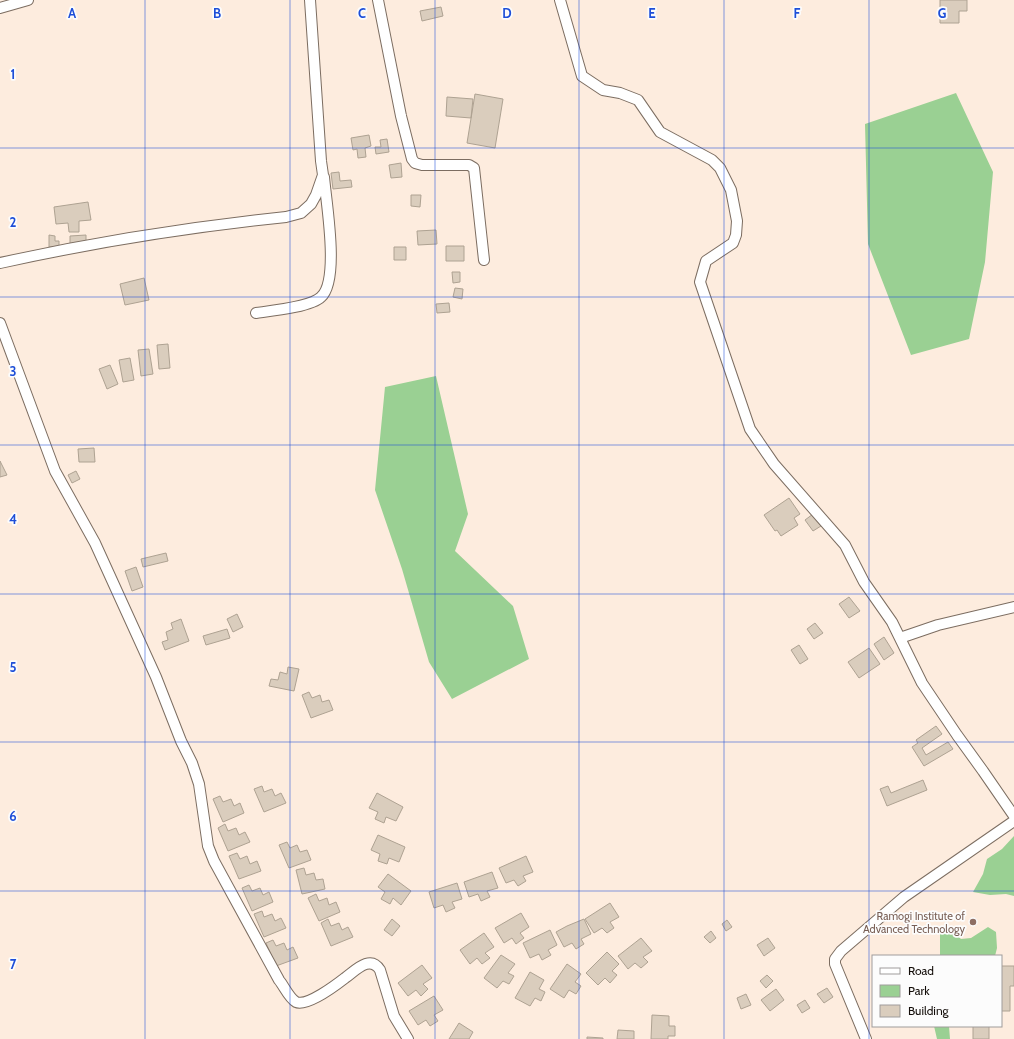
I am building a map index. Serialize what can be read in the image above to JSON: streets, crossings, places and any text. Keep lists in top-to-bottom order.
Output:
{
  "places": ["Ramogi Institute of Advanced Technology"],
  "legend": ["Road", "Park", "Building"],
  "grid": {
    "columns": [
      "A",
      "B",
      "C",
      "D",
      "E",
      "F",
      "G"
    ],
    "rows": [
      "1",
      "2",
      "3",
      "4",
      "5",
      "6",
      "7"
    ]
  }
}
